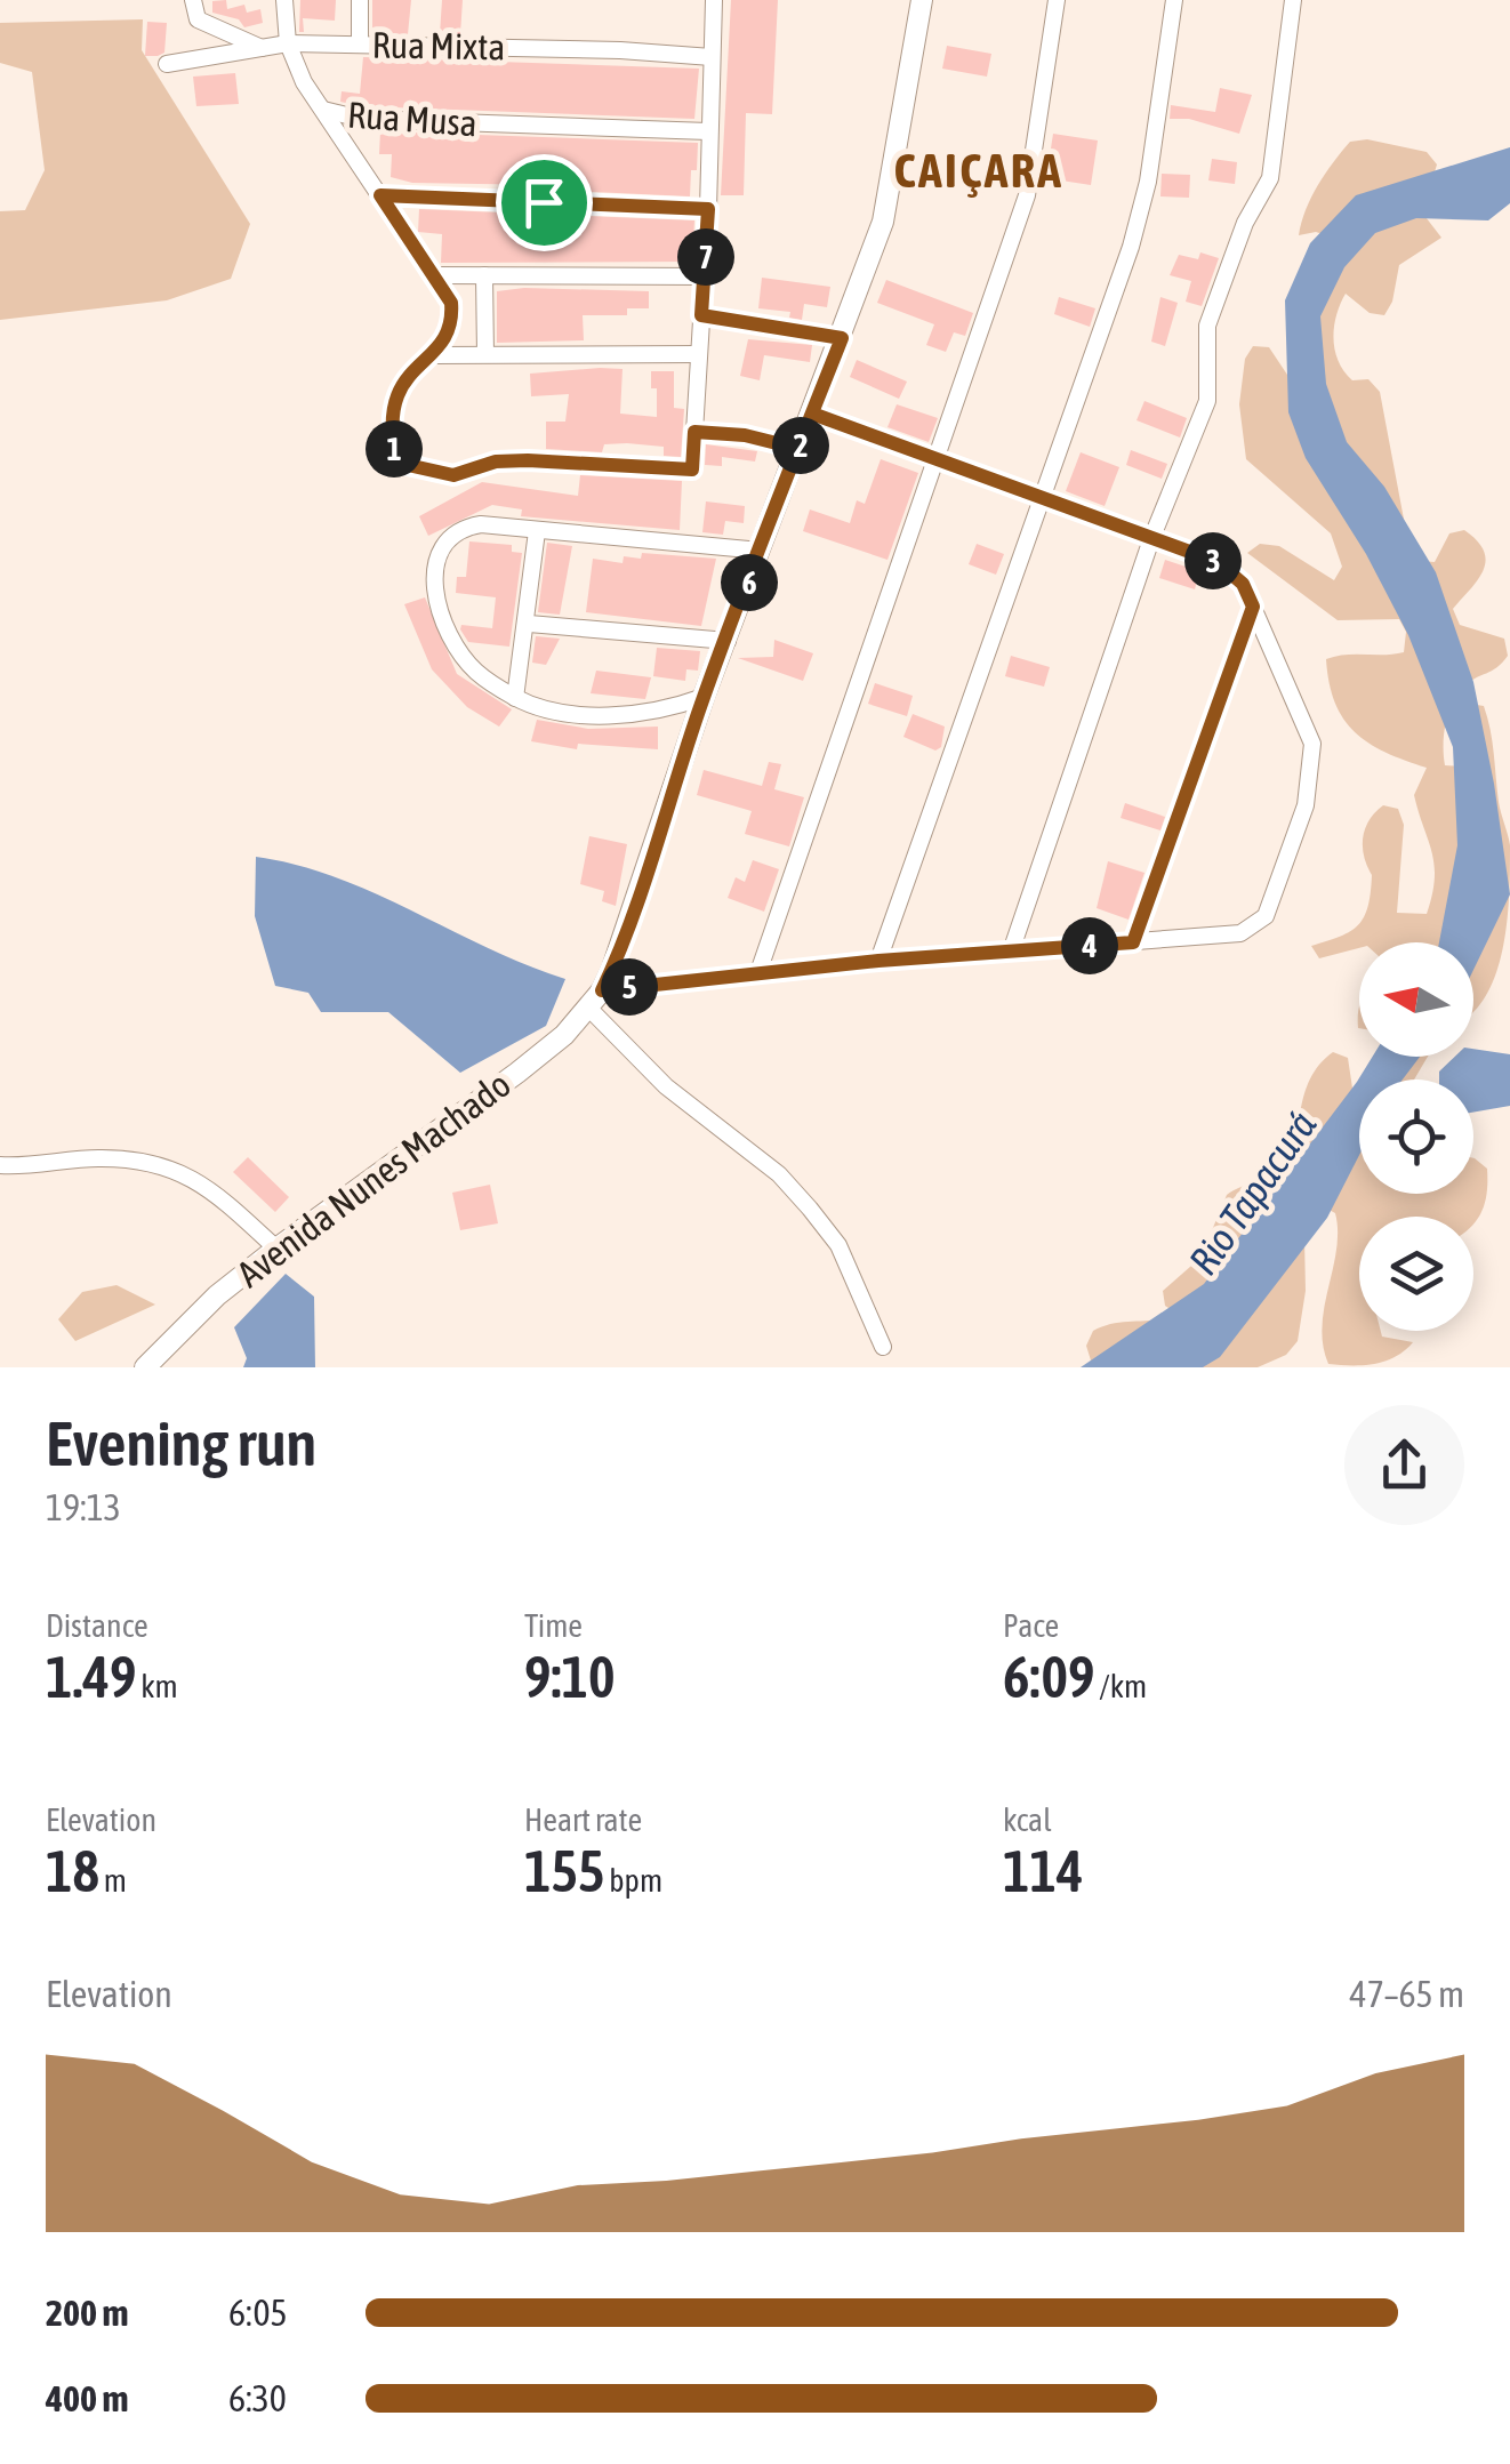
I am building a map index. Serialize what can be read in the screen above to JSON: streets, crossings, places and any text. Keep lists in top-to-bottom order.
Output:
{
  "streets": {
    "main road": ["Avenida Nunes Machado"],
    "street": ["Rua Mixta", "Rua Musa"]
  },
  "districts": ["CAIÇARA"],
  "water": ["Rio Tapacurá"],
  "north": "left",
  "page": {
    "pins": [
      "7",
      "2",
      "1",
      "3",
      "6",
      "4",
      "5"
    ],
    "heading": ["Evening run", "19:13"],
    "stats": [
      ["Distance", "1.49 km"],
      ["Time", "9:10"],
      ["Pace", "6:09 /km"],
      ["Elevation", "18 m"],
      ["Heart rate", "155 bpm"],
      ["kcal", "114"]
    ],
    "chart": ["Elevation", "47–65 m"],
    "list": [
      {
        "name": "200 m",
        "note": "6:05"
      },
      {
        "name": "400 m",
        "note": "6:30"
      }
    ]
  }
}
